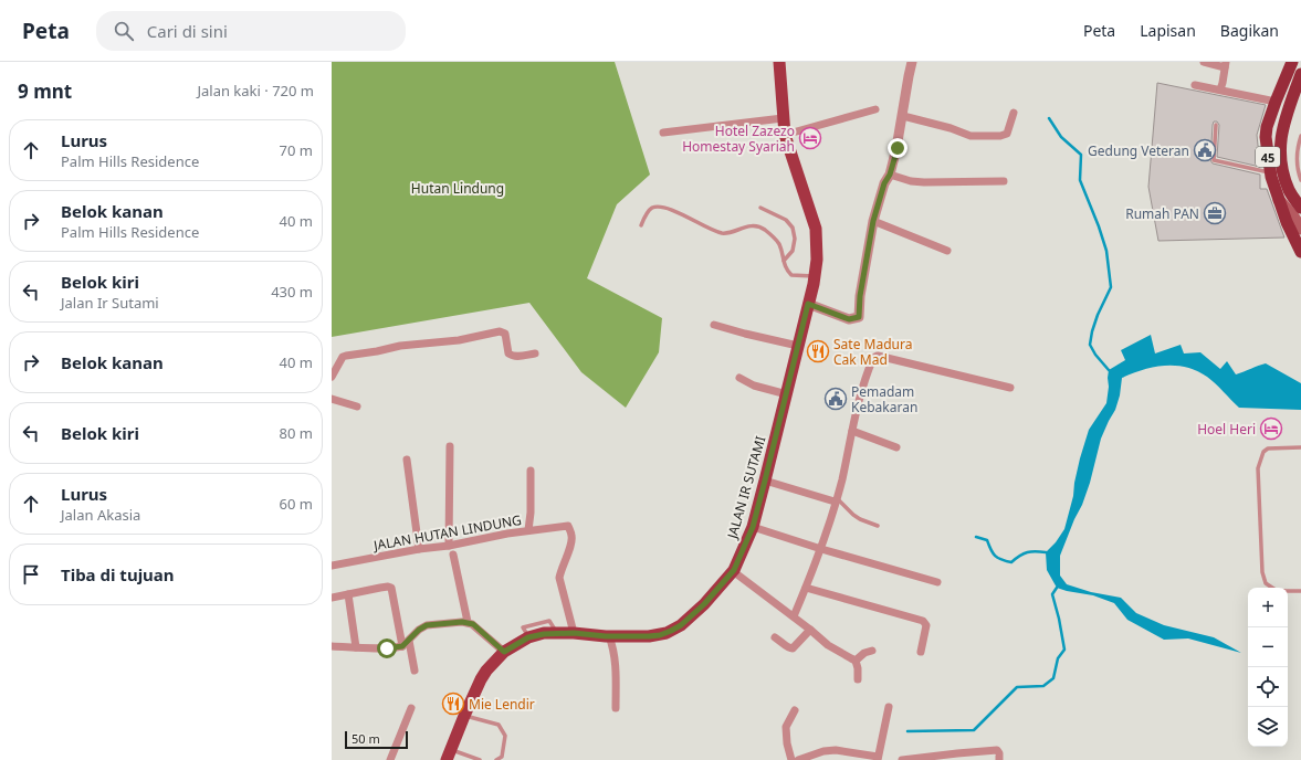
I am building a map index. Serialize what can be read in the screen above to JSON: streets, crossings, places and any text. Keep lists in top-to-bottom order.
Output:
{
  "streets": {
    "highway": ["45"],
    "main road": ["JALAN IR SUTAMI"],
    "street": ["JALAN HUTAN LINDUNG"]
  },
  "crossings": [
    ["JALAN IR SUTAMI", "JALAN HUTAN LINDUNG"]
  ],
  "parks": ["Hutan Lindung"],
  "places": {
    "hotel": ["Hotel Zazezo Homestay Syariah", "Hoel Heri"],
    "public building": ["Gedung Veteran", "Pemadam Kebakaran"],
    "office": ["Rumah PAN"],
    "restaurant": ["Sate Madura Cak Mad", "Mie Lendir"]
  },
  "scale_bar": "50 m",
  "page": {
    "header": "Peta",
    "search": "Cari di sini",
    "nav": ["Peta", "Lapisan", "Bagikan"],
    "heading": ["9 mnt", "Jalan kaki · 720 m"],
    "list": [
      ["Lurus", "Palm Hills Residence", "70 m"],
      ["Belok kanan", "Palm Hills Residence", "40 m"],
      ["Belok kiri", "Jalan Ir Sutami", "430 m"],
      ["Belok kanan", "40 m"],
      ["Belok kiri", "80 m"],
      ["Lurus", "Jalan Akasia", "60 m"],
      "Tiba di tujuan"
    ],
    "map_buttons": ["+", "−"],
    "scale": "50 m"
  }
}
